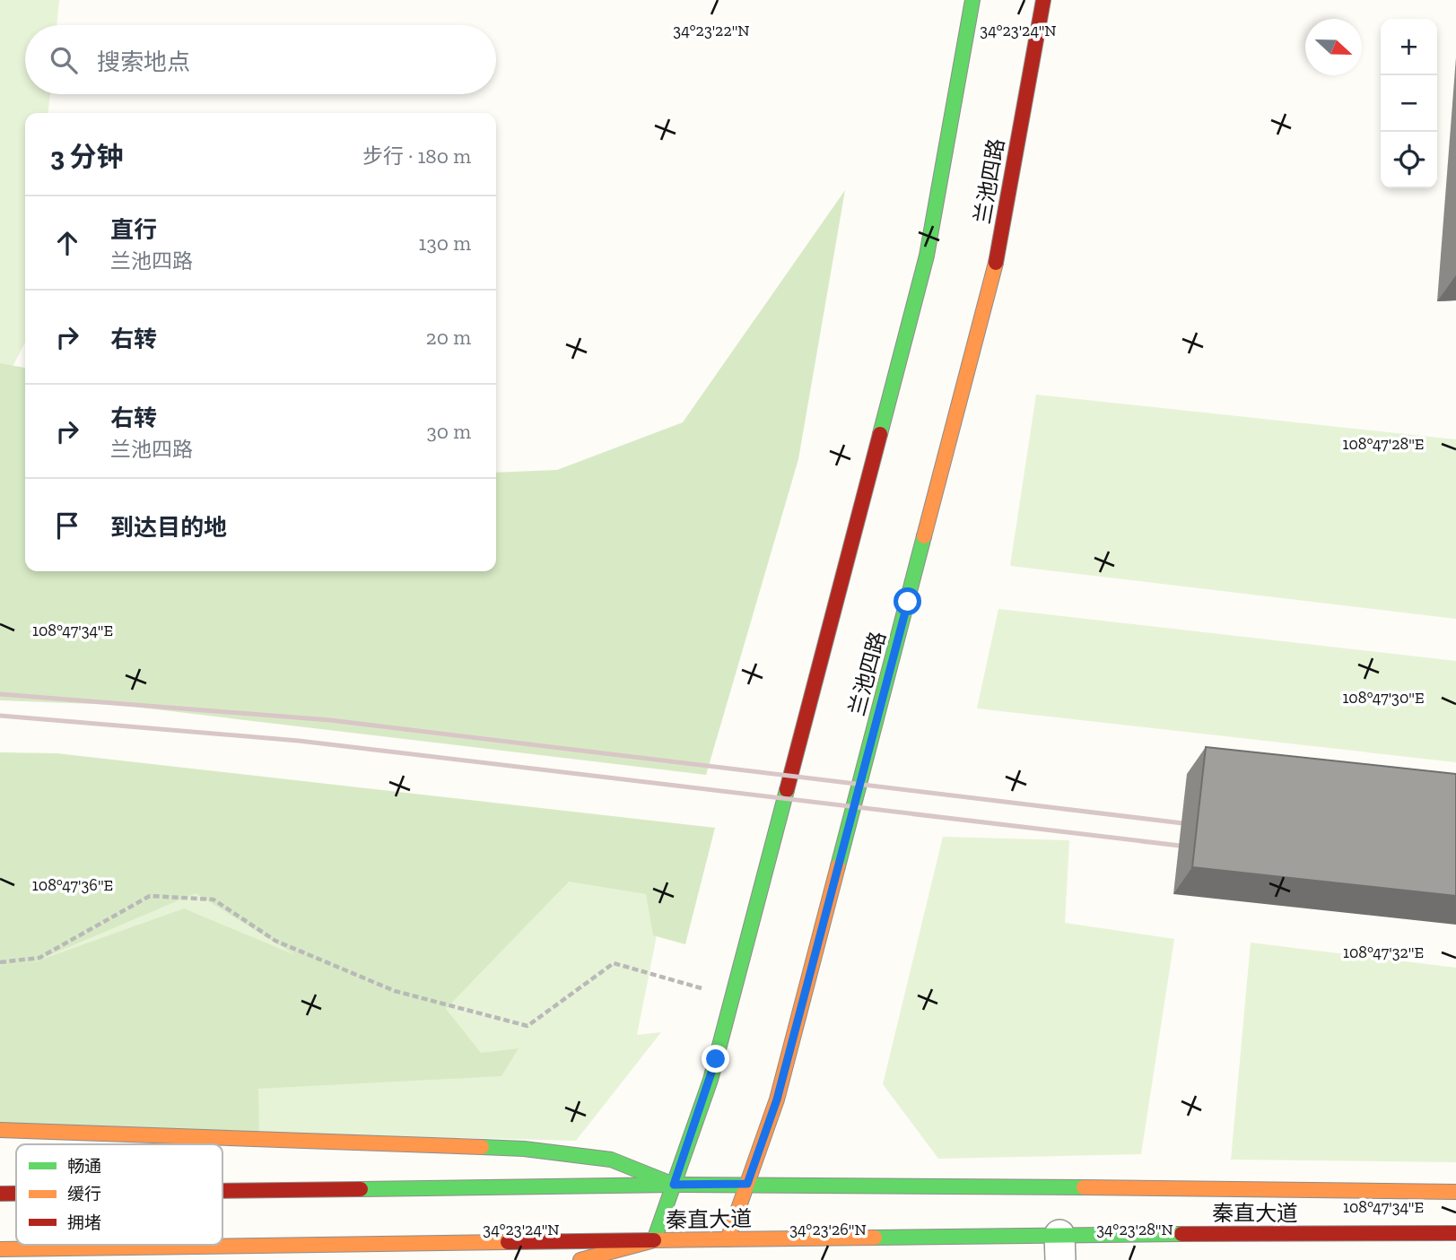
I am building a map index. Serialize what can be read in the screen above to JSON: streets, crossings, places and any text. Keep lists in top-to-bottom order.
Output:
{
  "streets": {
    "street": ["兰池四路", "秦直大道"]
  },
  "crossings": [
    ["兰池四路", "秦直大道"]
  ],
  "legend": ["畅通", "缓行", "拥堵"],
  "north": "right",
  "page": {
    "map_buttons": ["+", "−"],
    "search": "搜索地点",
    "heading": ["3 分钟", "步行 · 180 m"],
    "list": [
      ["直行", "兰池四路", "130 m"],
      ["右转", "20 m"],
      ["右转", "兰池四路", "30 m"],
      "到达目的地"
    ]
  },
  "coordinates": [
    "34°23'22\"N",
    "34°23'24\"N",
    "108°47'28\"E",
    "108°47'34\"E",
    "108°47'30\"E",
    "108°47'36\"E",
    "108°47'32\"E",
    "34°23'26\"N",
    "34°23'28\"N"
  ]
}
